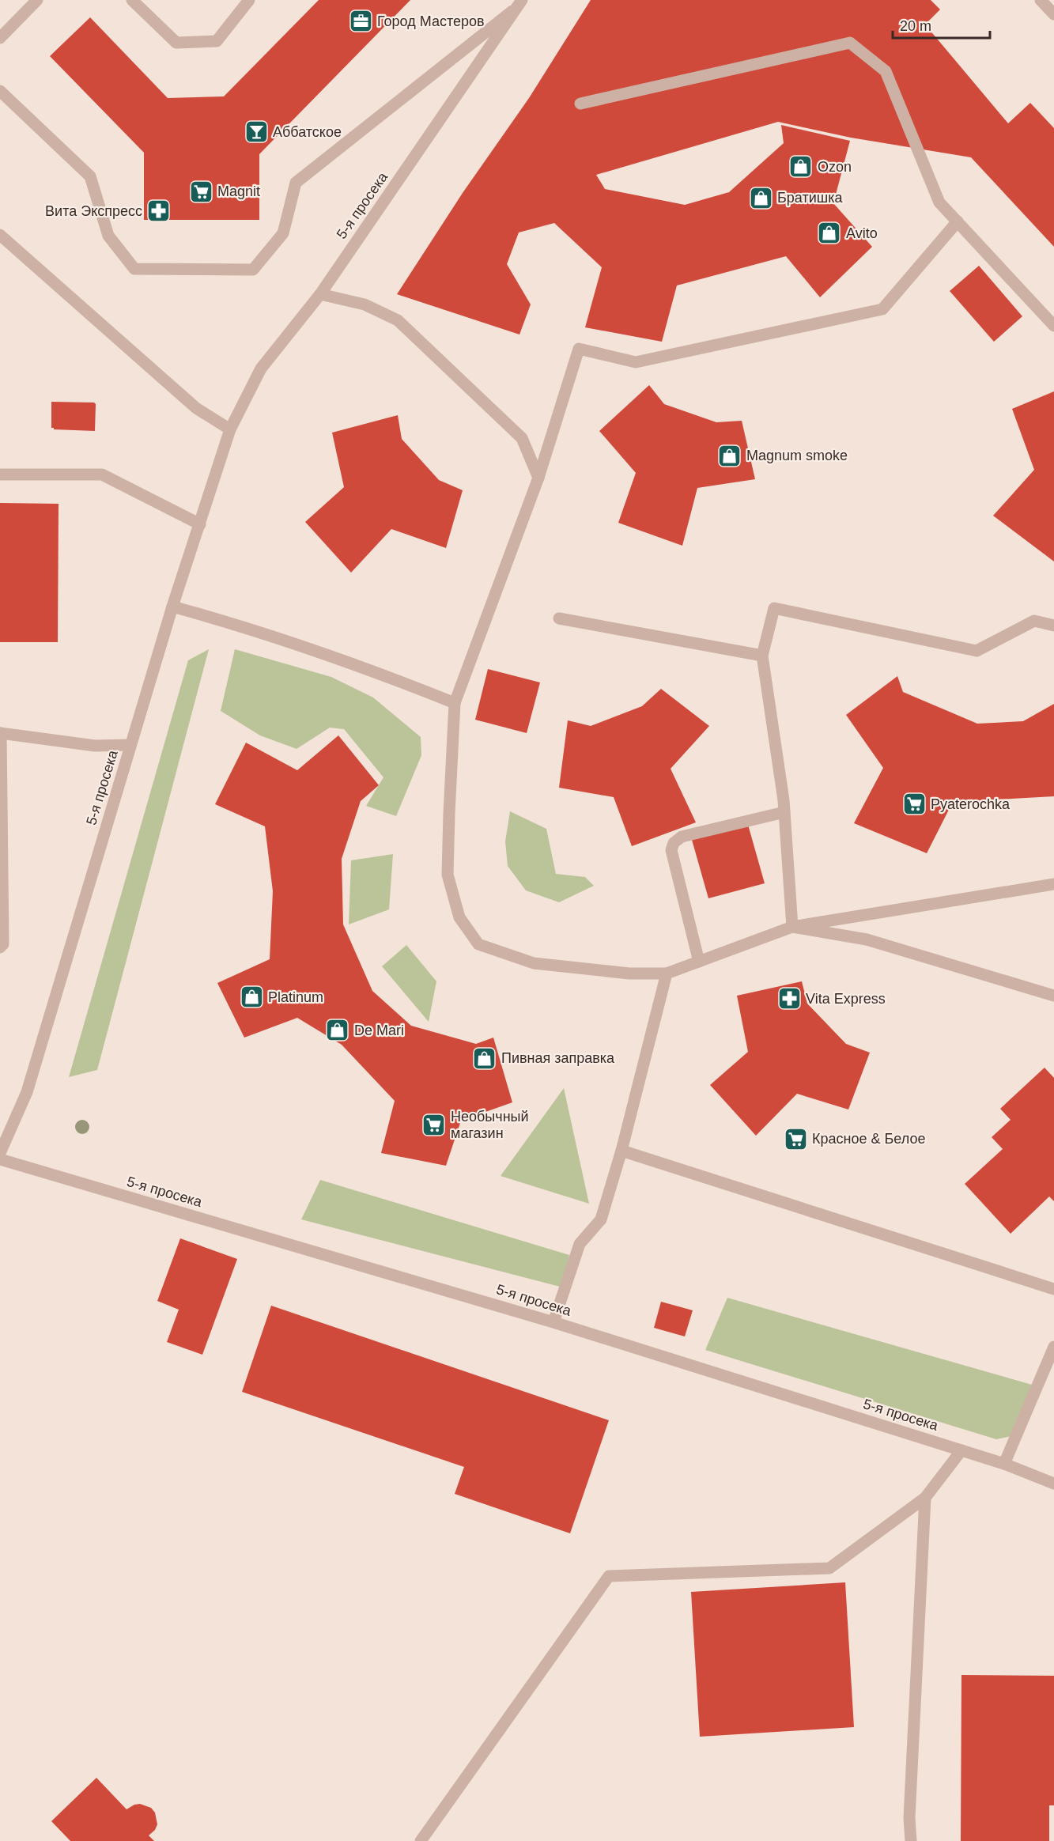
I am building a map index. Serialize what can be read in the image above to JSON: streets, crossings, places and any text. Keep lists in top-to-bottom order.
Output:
{
  "streets": {
    "street": ["5-я просека"]
  },
  "places": {
    "office": ["Город Мастеров"],
    "bar": ["Аббатское"],
    "shop": [
      "Ozon",
      "Братишка",
      "Avito",
      "Magnum smoke",
      "Platinum",
      "De Mari",
      "Пивная заправка"
    ],
    "supermarket": [
      "Magnit",
      "Pyaterochka",
      "Необычный магазин",
      "Красное & Белое"
    ],
    "pharmacy": ["Вита Экспресс", "Vita Express"]
  },
  "scale_bar": "20 m"
}
